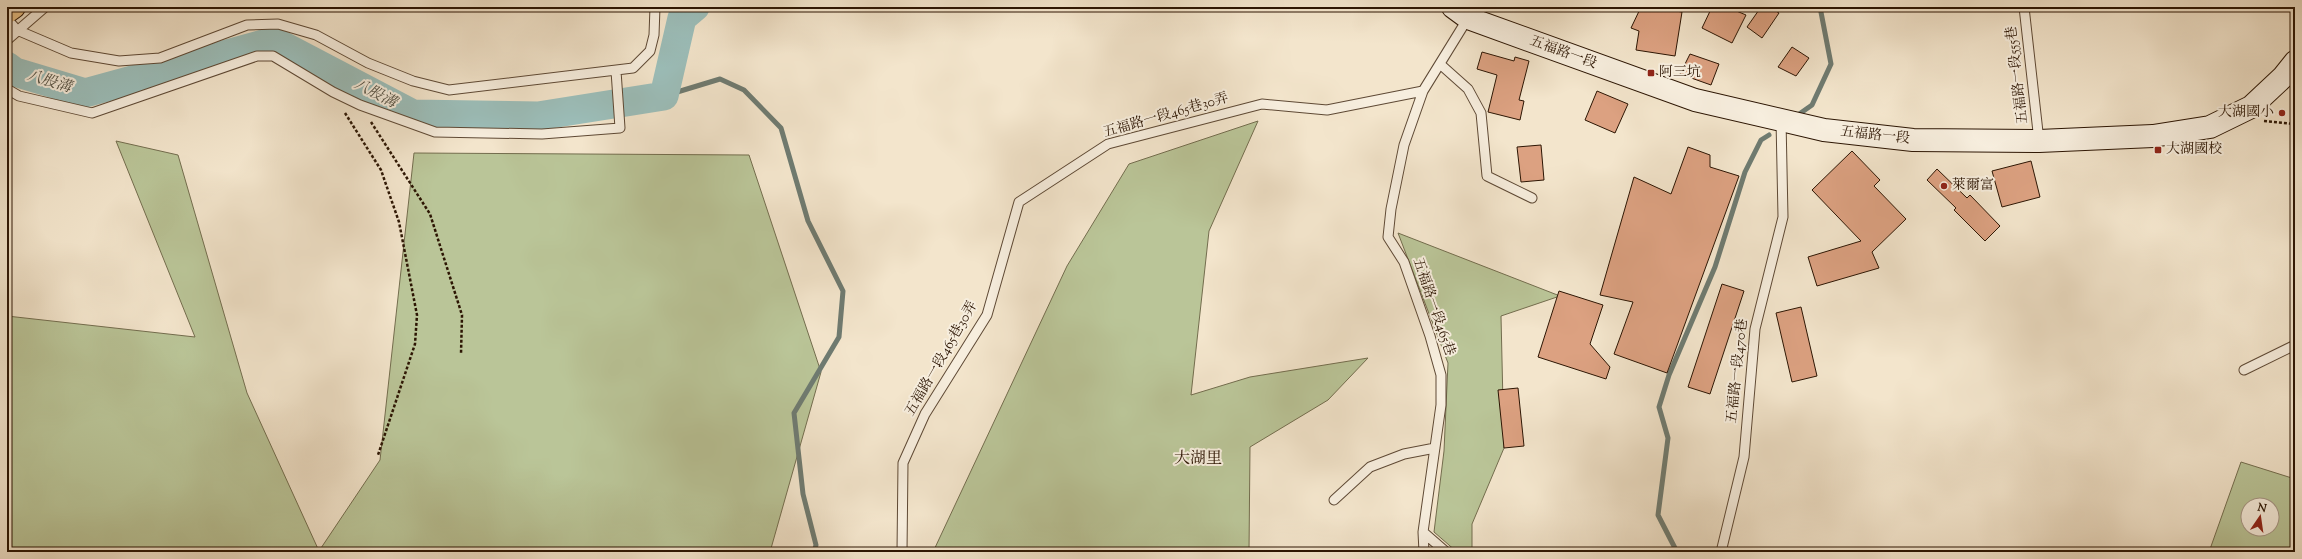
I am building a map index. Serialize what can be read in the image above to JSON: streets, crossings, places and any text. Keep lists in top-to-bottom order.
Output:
{
  "streets": {
    "main road": ["五福路一段"],
    "lane": [
      "五福路一段555巷",
      "五福路一段465巷30弄",
      "五福路一段465巷",
      "五福路一段470巷"
    ]
  },
  "crossings": [
    ["五福路一段", "五福路一段555巷"],
    ["五福路一段", "五福路一段465巷"],
    ["五福路一段", "五福路一段470巷"],
    ["五福路一段465巷30弄", "五福路一段465巷"]
  ],
  "districts": ["大湖里"],
  "water": ["八股溝"],
  "places": {
    "transit": ["阿三坑", "大湖國校"],
    "other": ["大湖國小", "萊爾富"]
  },
  "north": "top"
}
